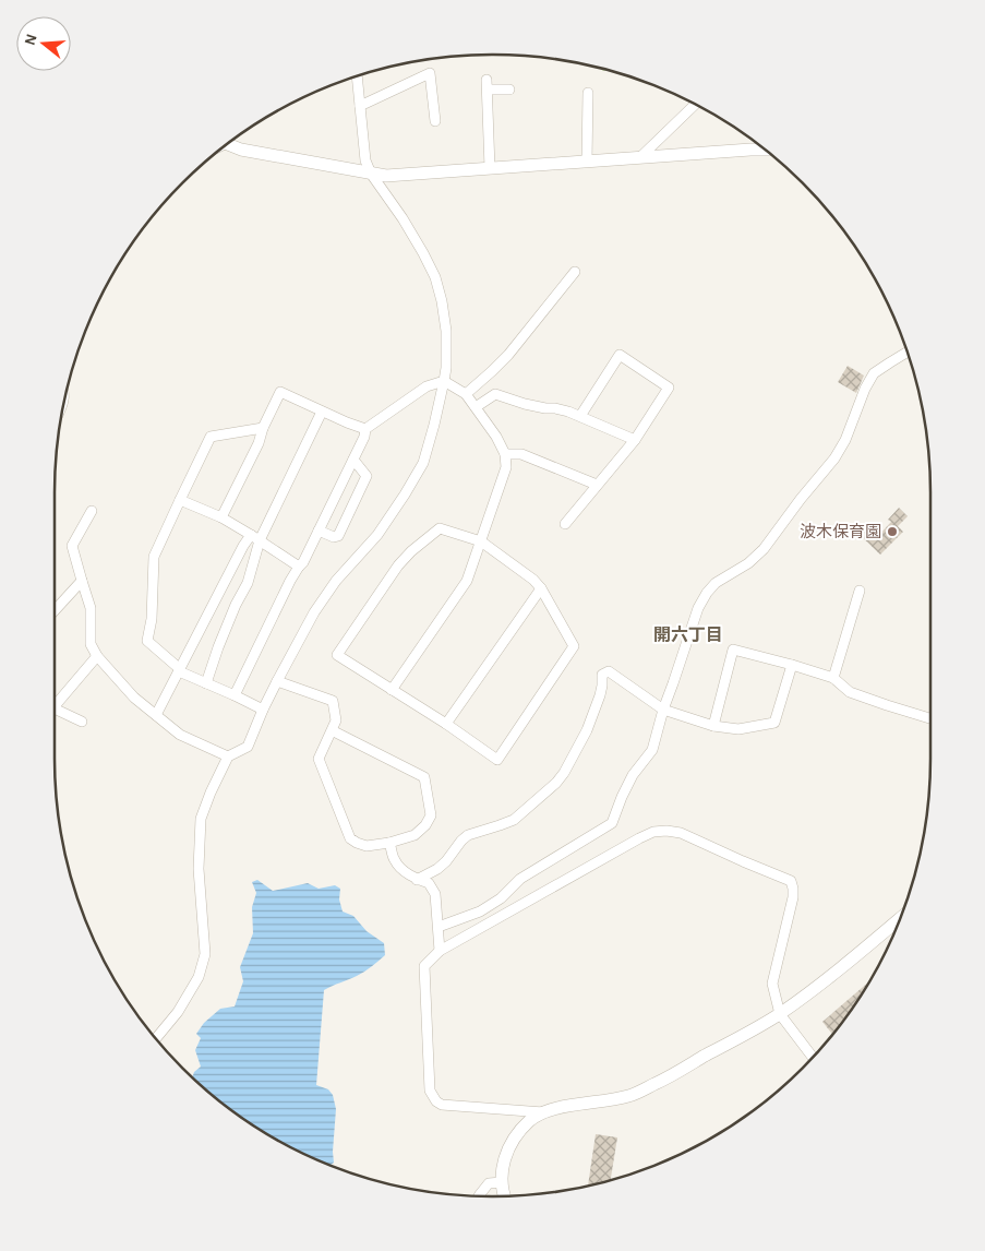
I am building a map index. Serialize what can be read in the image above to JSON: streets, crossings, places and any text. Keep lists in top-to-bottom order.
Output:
{
  "districts": ["開六丁目"],
  "places": ["波木保育園"],
  "north": "left"
}
